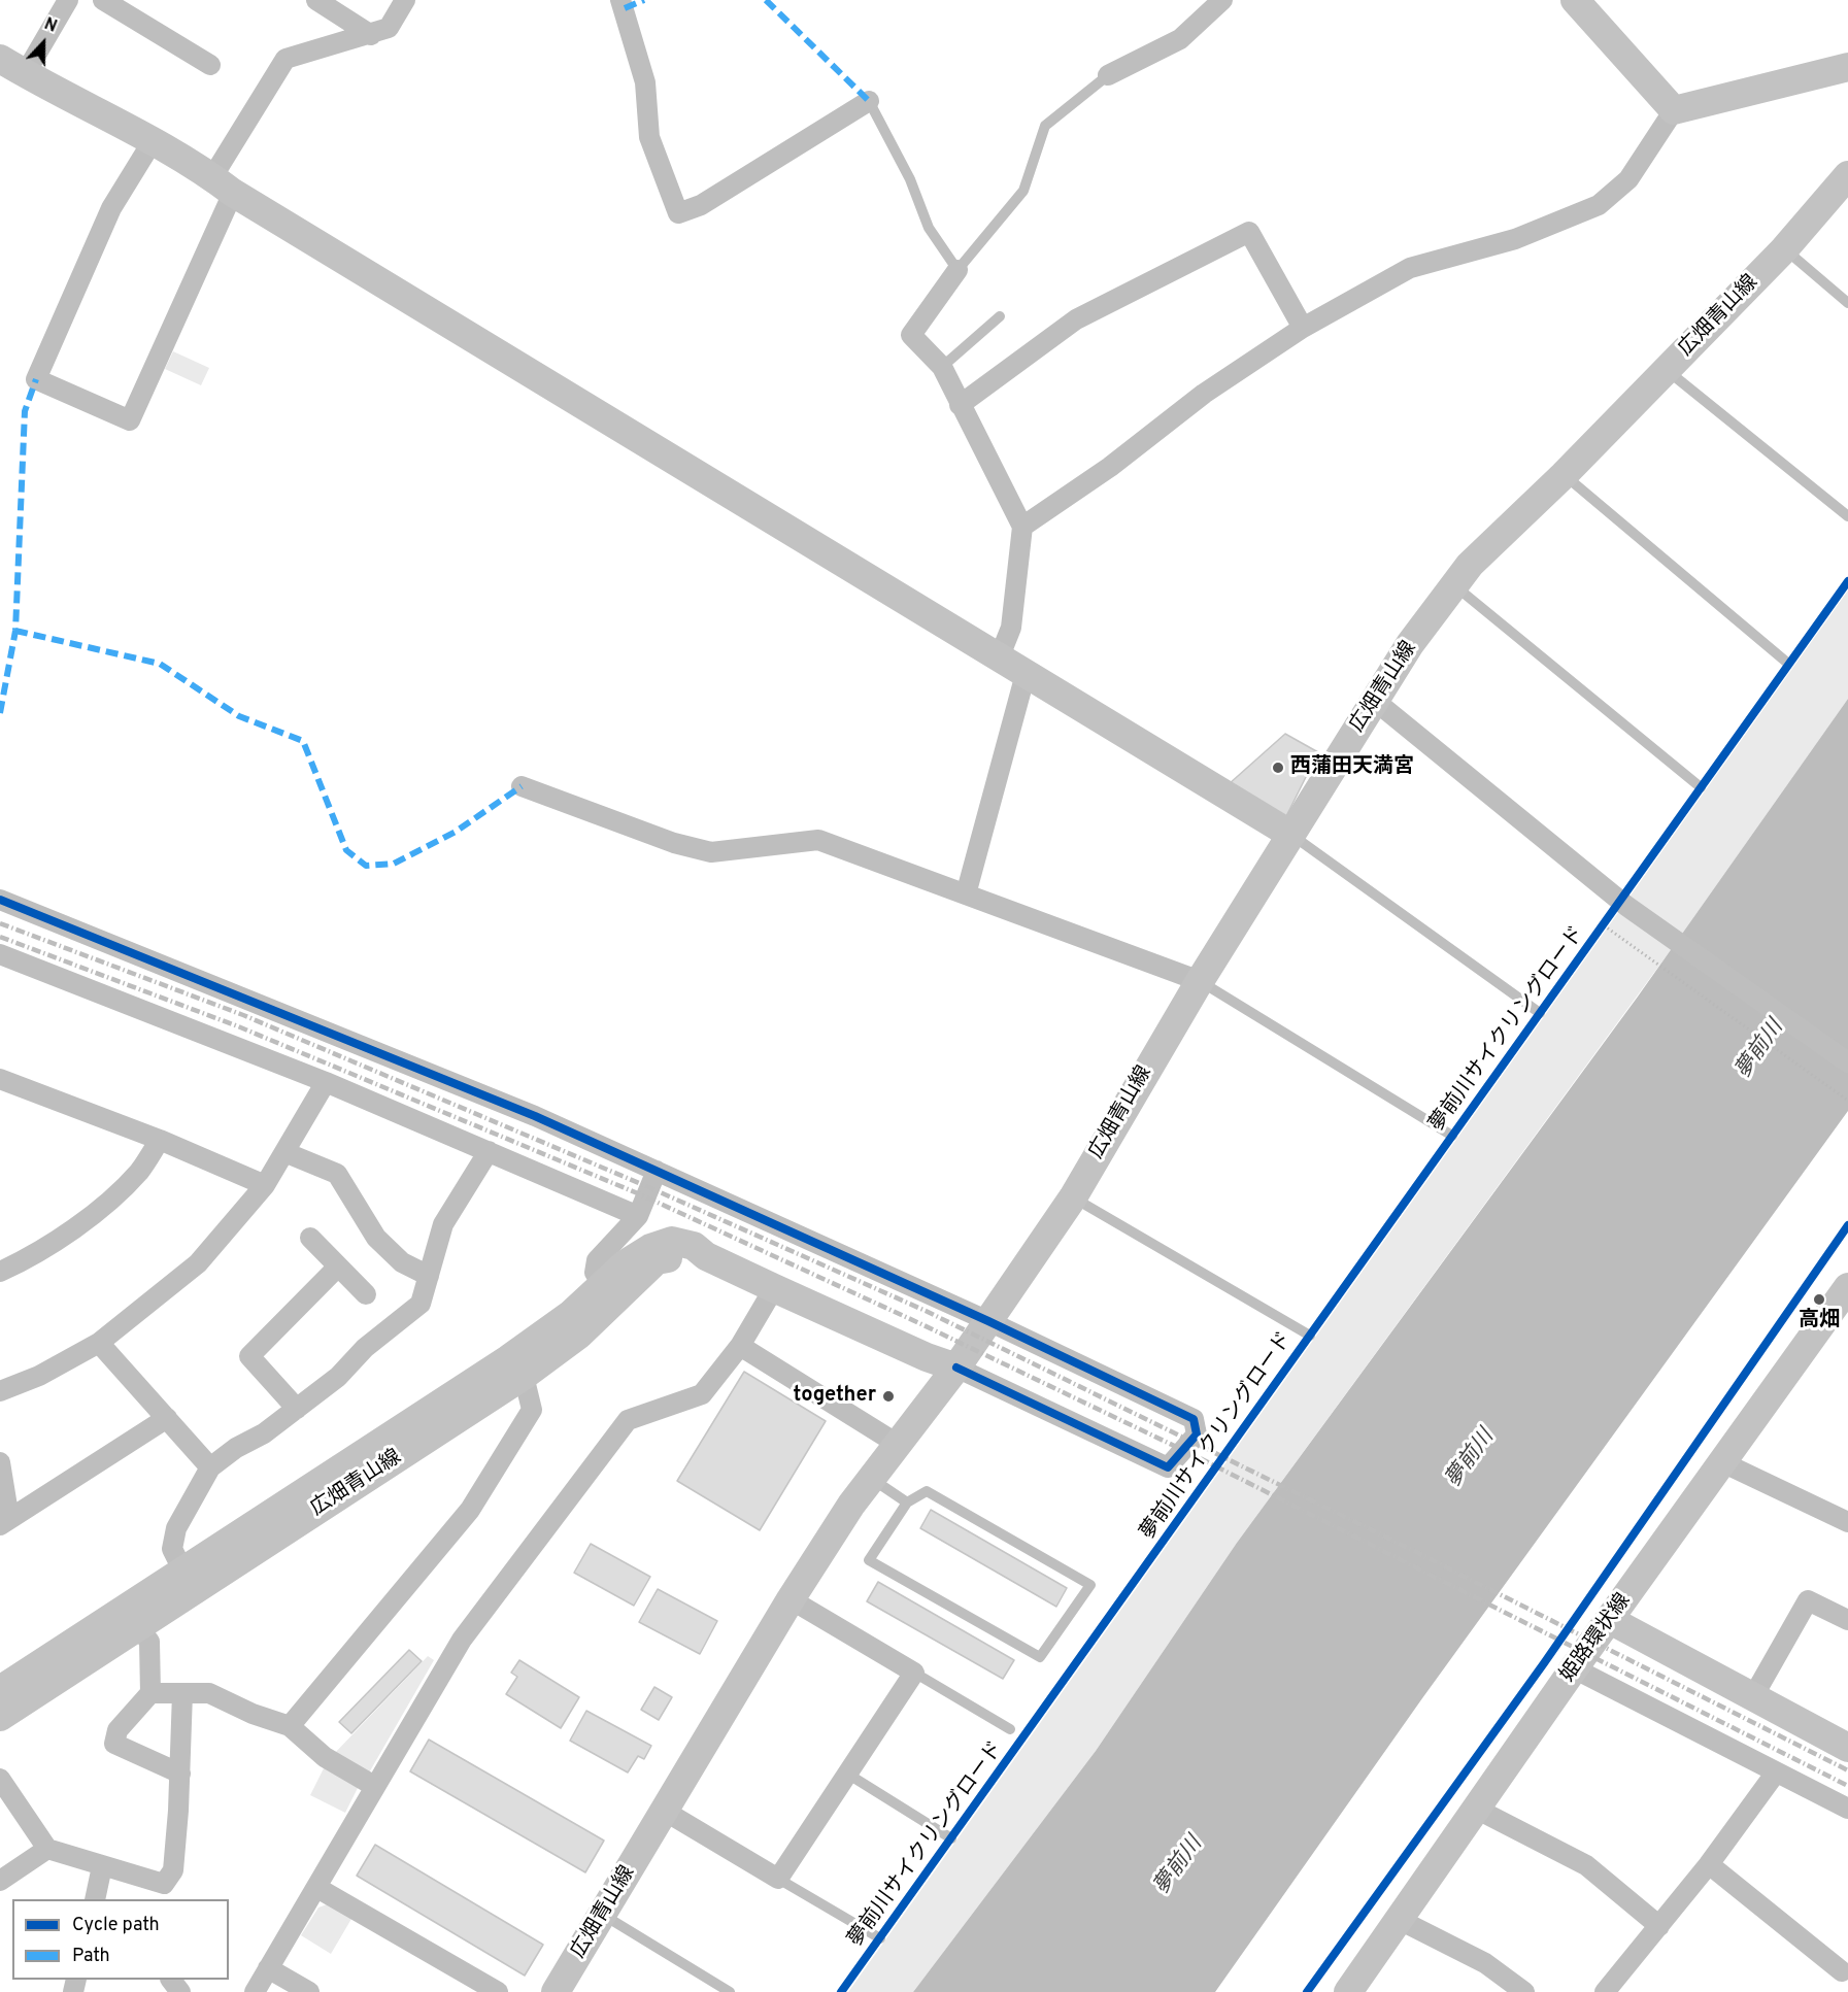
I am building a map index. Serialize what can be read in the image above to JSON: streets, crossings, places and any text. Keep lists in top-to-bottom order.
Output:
{
  "streets": {
    "main road": ["広畑青山線", "姫路環状線"],
    "cycle path": ["夢前川サイクリングロード"]
  },
  "water": ["夢前川"],
  "places": ["西蒲田天満宮", "高畑", "together"],
  "legend": ["Cycle path", "Path"],
  "north": "top"
}
